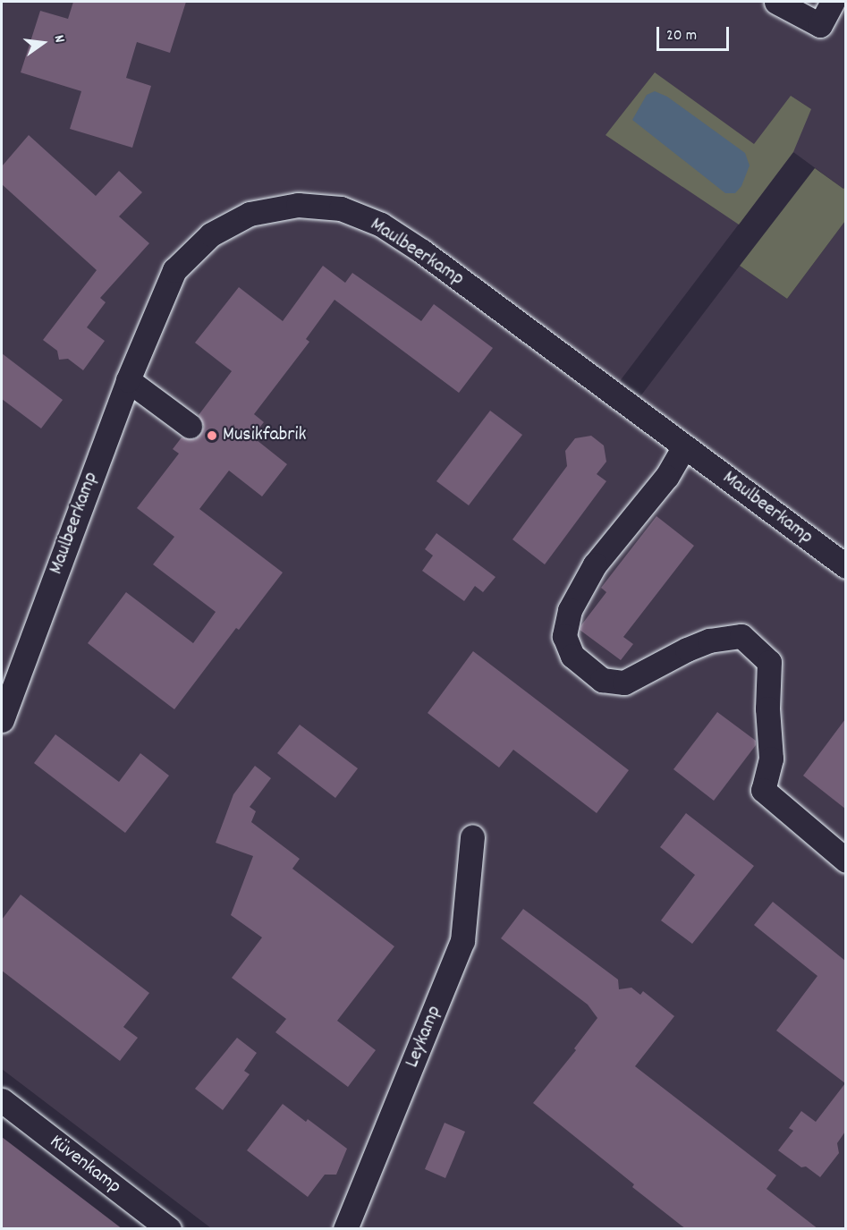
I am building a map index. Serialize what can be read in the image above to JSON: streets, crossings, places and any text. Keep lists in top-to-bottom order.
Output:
{
  "streets": {
    "street": ["Maulbeerkamp", "Leykamp", "Küvenkamp"]
  },
  "places": ["Musikfabrik"],
  "scale_bar": "20 m",
  "north": "right"
}
